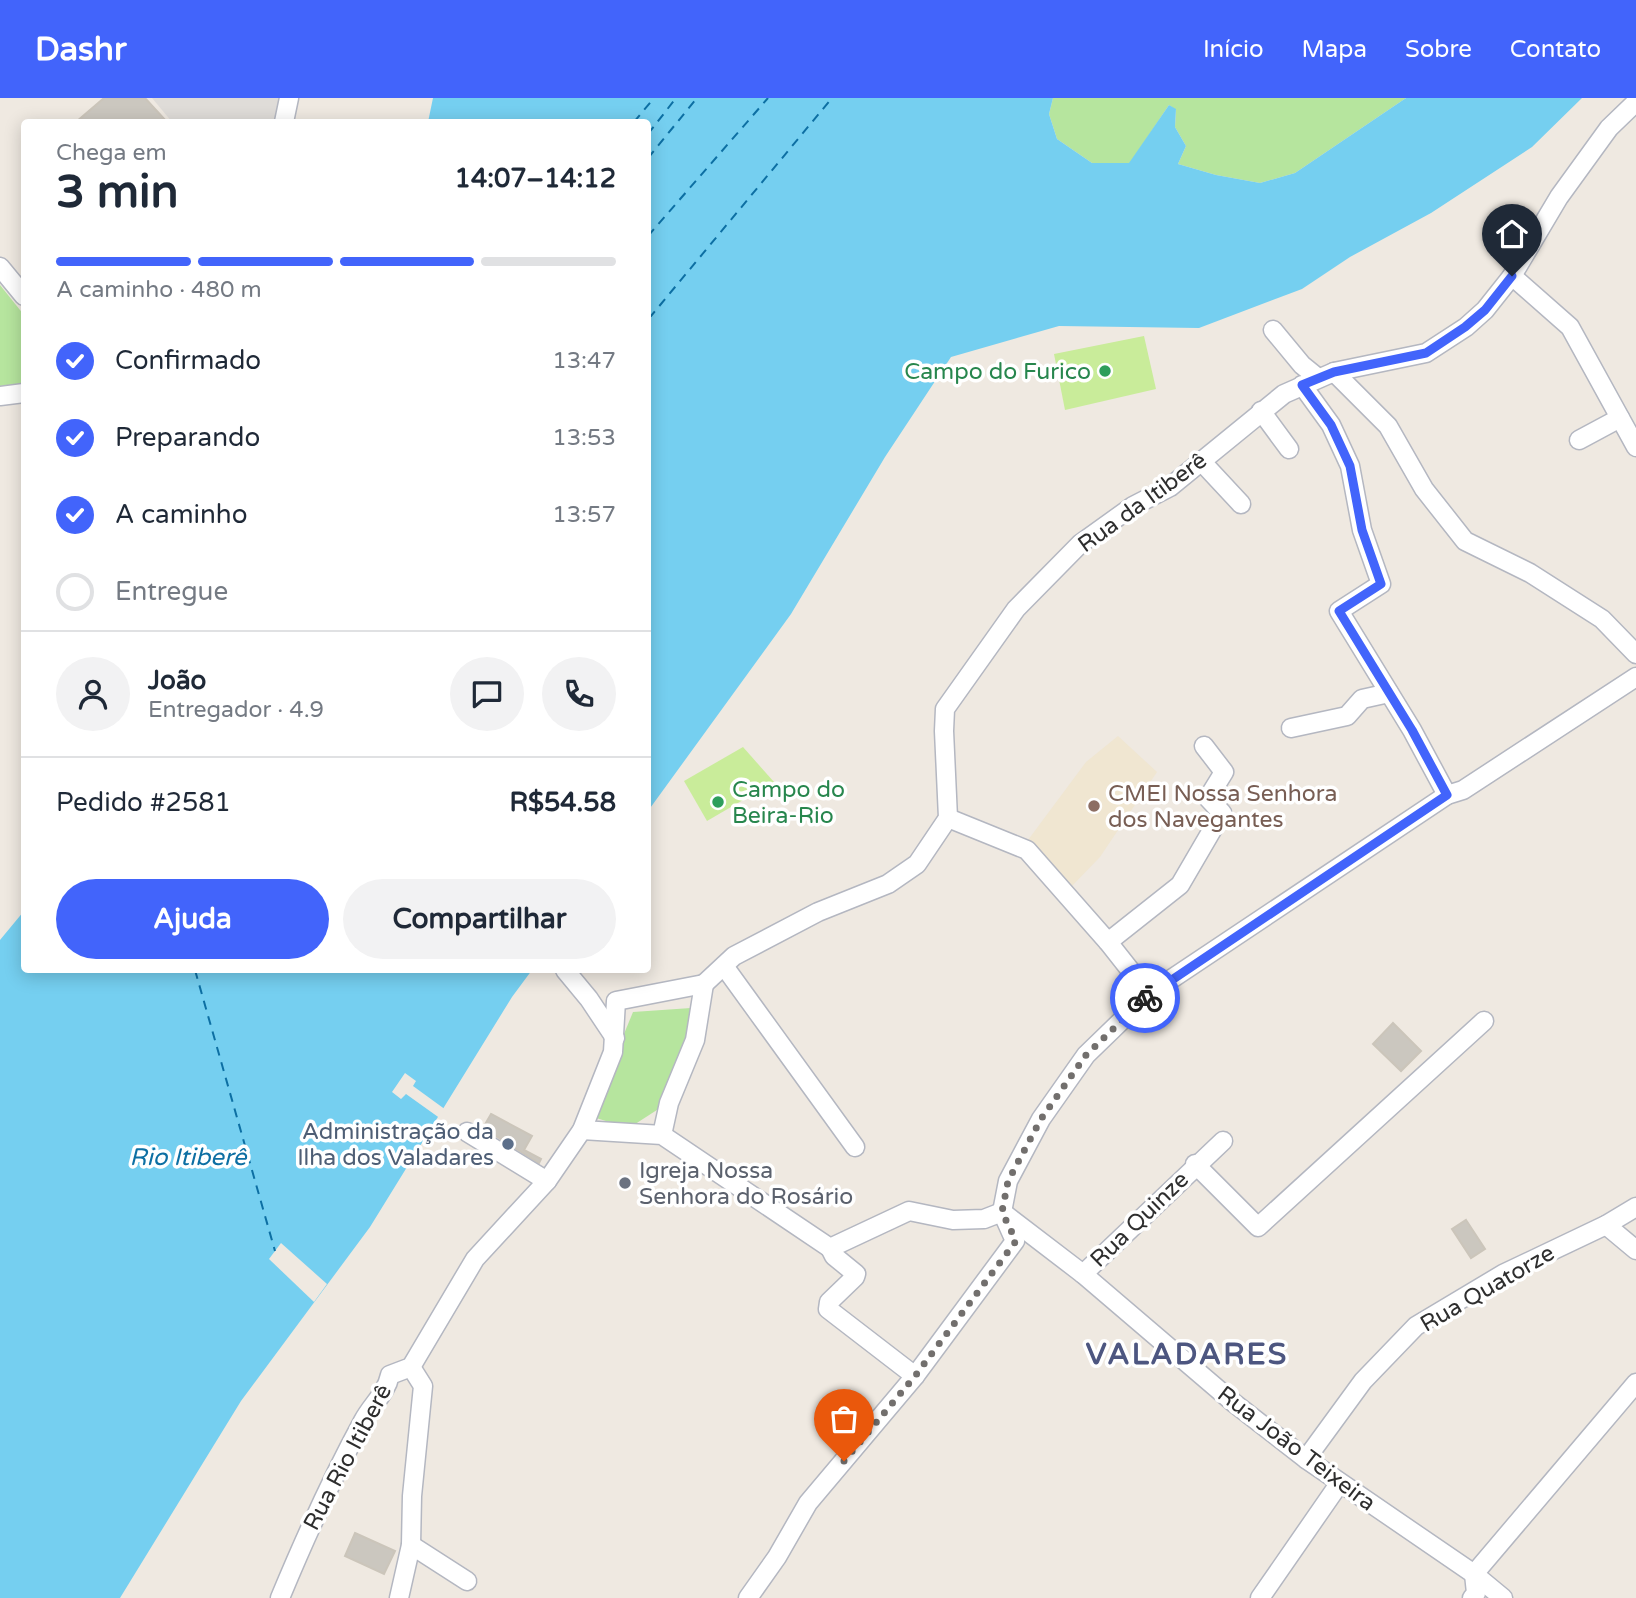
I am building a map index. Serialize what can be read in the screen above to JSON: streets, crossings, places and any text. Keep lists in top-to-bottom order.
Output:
{
  "streets": {
    "street": [
      "Rua da Itiberê",
      "Rua Quinze",
      "Rua Quatorze",
      "Rua João Teixeira",
      "Rua Rio Itiberê"
    ]
  },
  "crossings": [
    ["Rua Quinze", "Rua João Teixeira"],
    ["Rua Quatorze", "Rua João Teixeira"]
  ],
  "districts": ["VALADARES"],
  "water": ["Rio Itiberê"],
  "places": [
    "Campo do Furico",
    "Campo do Beira-Rio",
    "CMEI Nossa Senhora dos Navegantes",
    "Administração da Ilha dos Valadares",
    "Igreja Nossa Senhora do Rosário"
  ],
  "page": {
    "header": "Dashr",
    "nav": [
      "Início",
      "Mapa",
      "Sobre",
      "Contato"
    ],
    "heading": ["3 min", "Chega em", "14:07–14:12"],
    "panel": [
      "João",
      "Entregador · 4.9",
      "Pedido #2581",
      "R$54.58"
    ],
    "bar": "A caminho · 480 m",
    "list": [
      ["Confirmado", "13:47"],
      ["Preparando", "13:53"],
      ["A caminho", "13:57"],
      "Entregue"
    ],
    "buttons": ["Ajuda", "Compartilhar"]
  }
}
